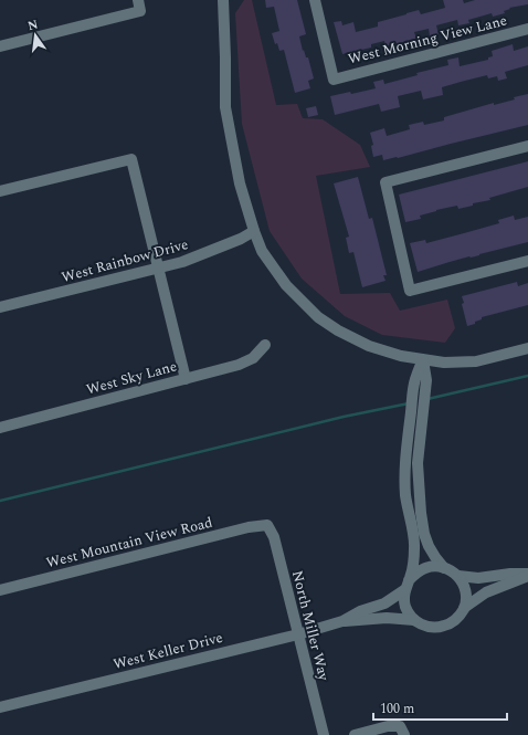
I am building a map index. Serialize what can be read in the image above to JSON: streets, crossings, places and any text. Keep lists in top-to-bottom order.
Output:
{
  "streets": {
    "street": [
      "West Morning View Lane",
      "West Rainbow Drive",
      "West Sky Lane",
      "West Mountain View Road",
      "North Miller Way",
      "West Keller Drive"
    ]
  },
  "crossings": [
    ["West Mountain View Road", "North Miller Way"],
    ["North Miller Way", "West Keller Drive"]
  ],
  "scale_bar": "100 m",
  "north": "top"
}
